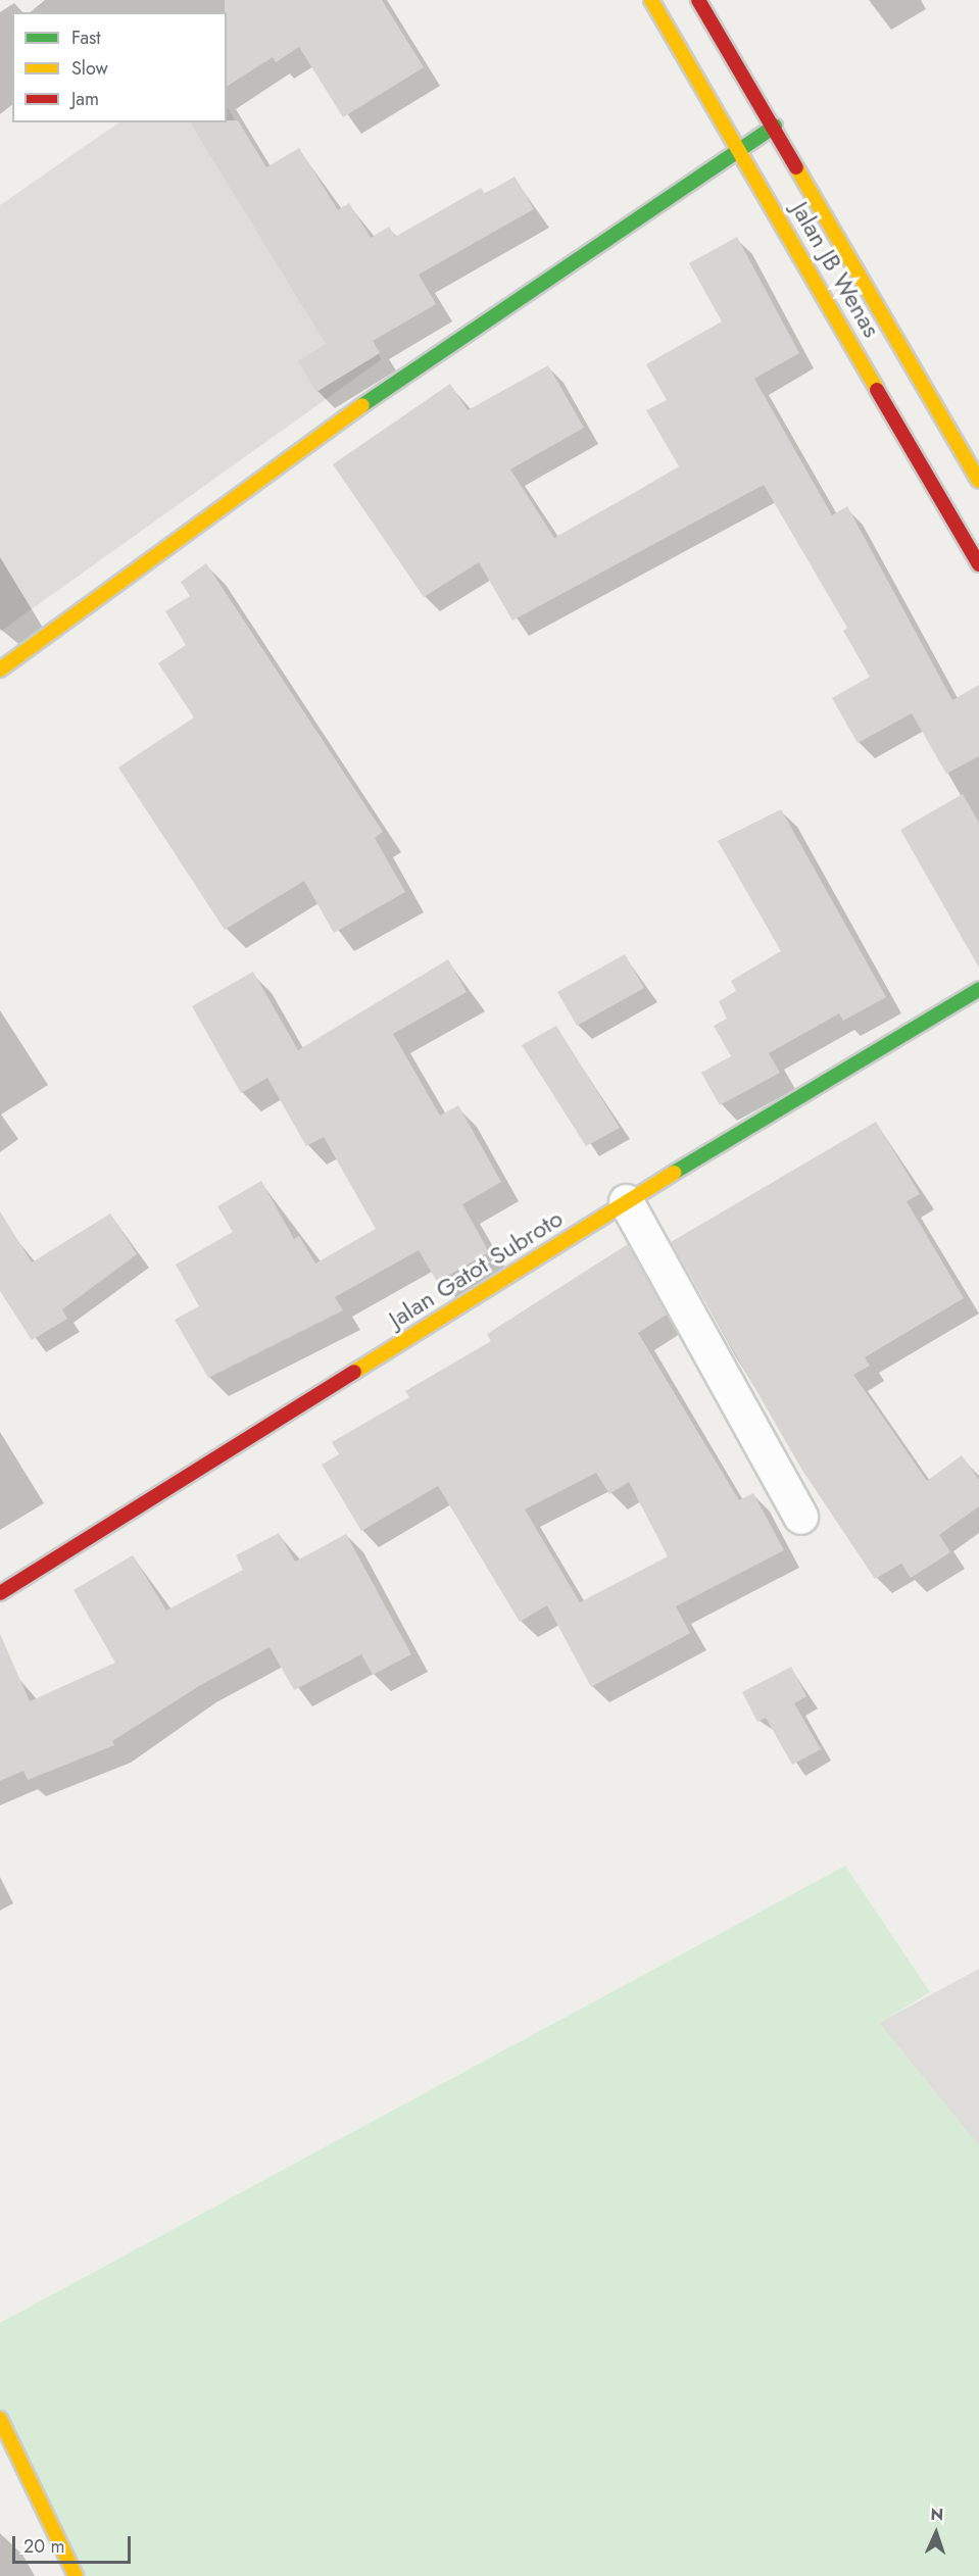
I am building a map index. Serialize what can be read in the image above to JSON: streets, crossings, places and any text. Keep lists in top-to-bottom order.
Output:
{
  "streets": {
    "street": ["Jalan JB Wenas", "Jalan Gatot Subroto"]
  },
  "legend": ["Fast", "Slow", "Jam"],
  "scale_bar": "20 m",
  "north": "top"
}
